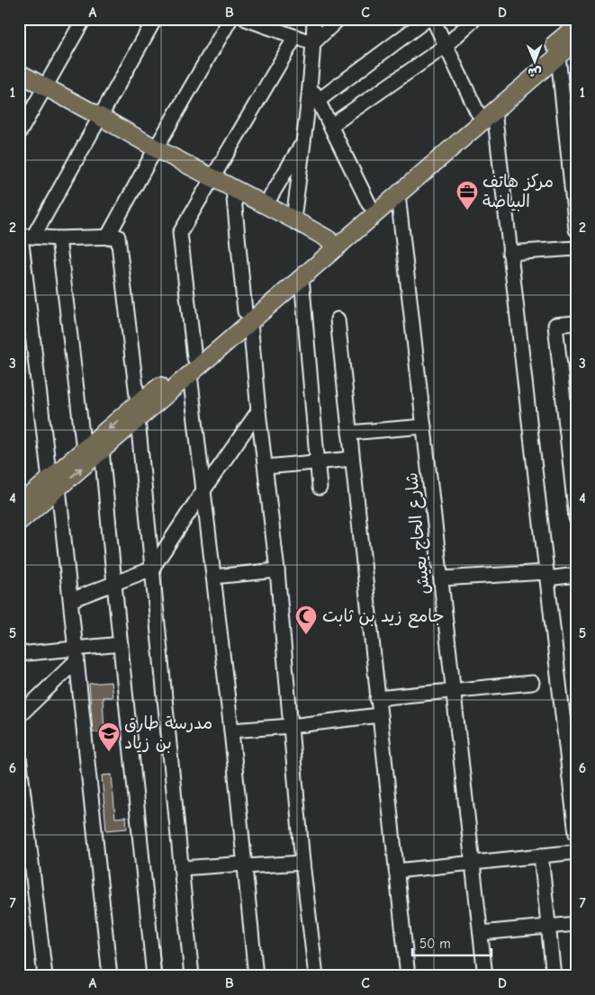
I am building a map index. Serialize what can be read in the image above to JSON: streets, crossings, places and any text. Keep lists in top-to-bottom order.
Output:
{
  "streets": {
    "street": ["شارع الحاج يعيش"]
  },
  "places": {
    "office": ["مركز هاتف البياضة"],
    "mosque": ["جامع زيد بن ثابت"],
    "school or university": ["مدرسة طارق بن زياد"]
  },
  "scale_bar": "50 m",
  "north": "bottom",
  "grid": {
    "columns": [
      "A",
      "B",
      "C",
      "D"
    ],
    "rows": [
      "1",
      "2",
      "3",
      "4",
      "5",
      "6",
      "7"
    ]
  }
}
